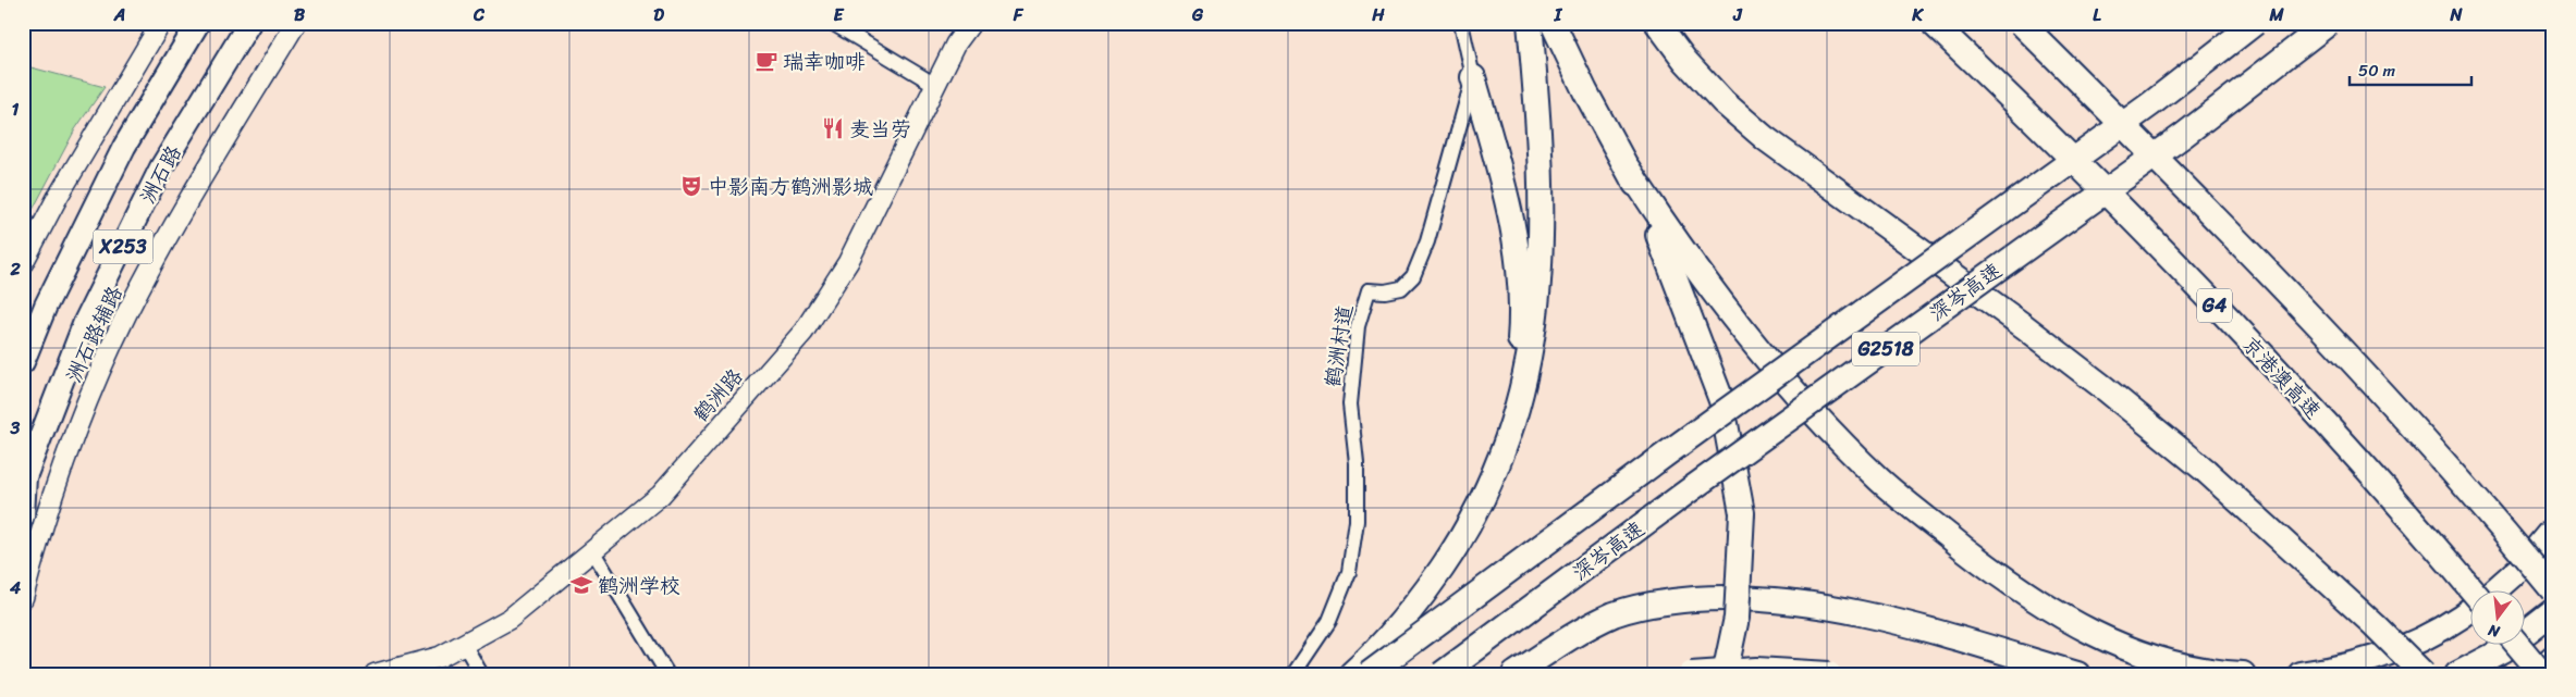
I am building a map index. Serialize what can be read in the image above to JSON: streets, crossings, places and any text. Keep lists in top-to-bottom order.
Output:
{
  "streets": {
    "highway": [
      "深岑高速",
      "G4",
      "G2518",
      "京港澳高速"
    ],
    "main road": [
      "洲石路",
      "X253",
      "洲石路辅路",
      "鹤洲路"
    ],
    "street": ["鹤洲村道"]
  },
  "places": {
    "cafe": ["瑞幸咖啡"],
    "restaurant": ["麦当劳"],
    "theatre": ["中影南方鹤洲影城"],
    "school or university": ["鹤洲学校"]
  },
  "scale_bar": "50 m",
  "north": "bottom",
  "grid": {
    "columns": [
      "A",
      "B",
      "C",
      "D",
      "E",
      "F",
      "G",
      "H",
      "I",
      "J",
      "K",
      "L",
      "M",
      "N"
    ],
    "rows": [
      "1",
      "2",
      "3",
      "4"
    ]
  }
}
